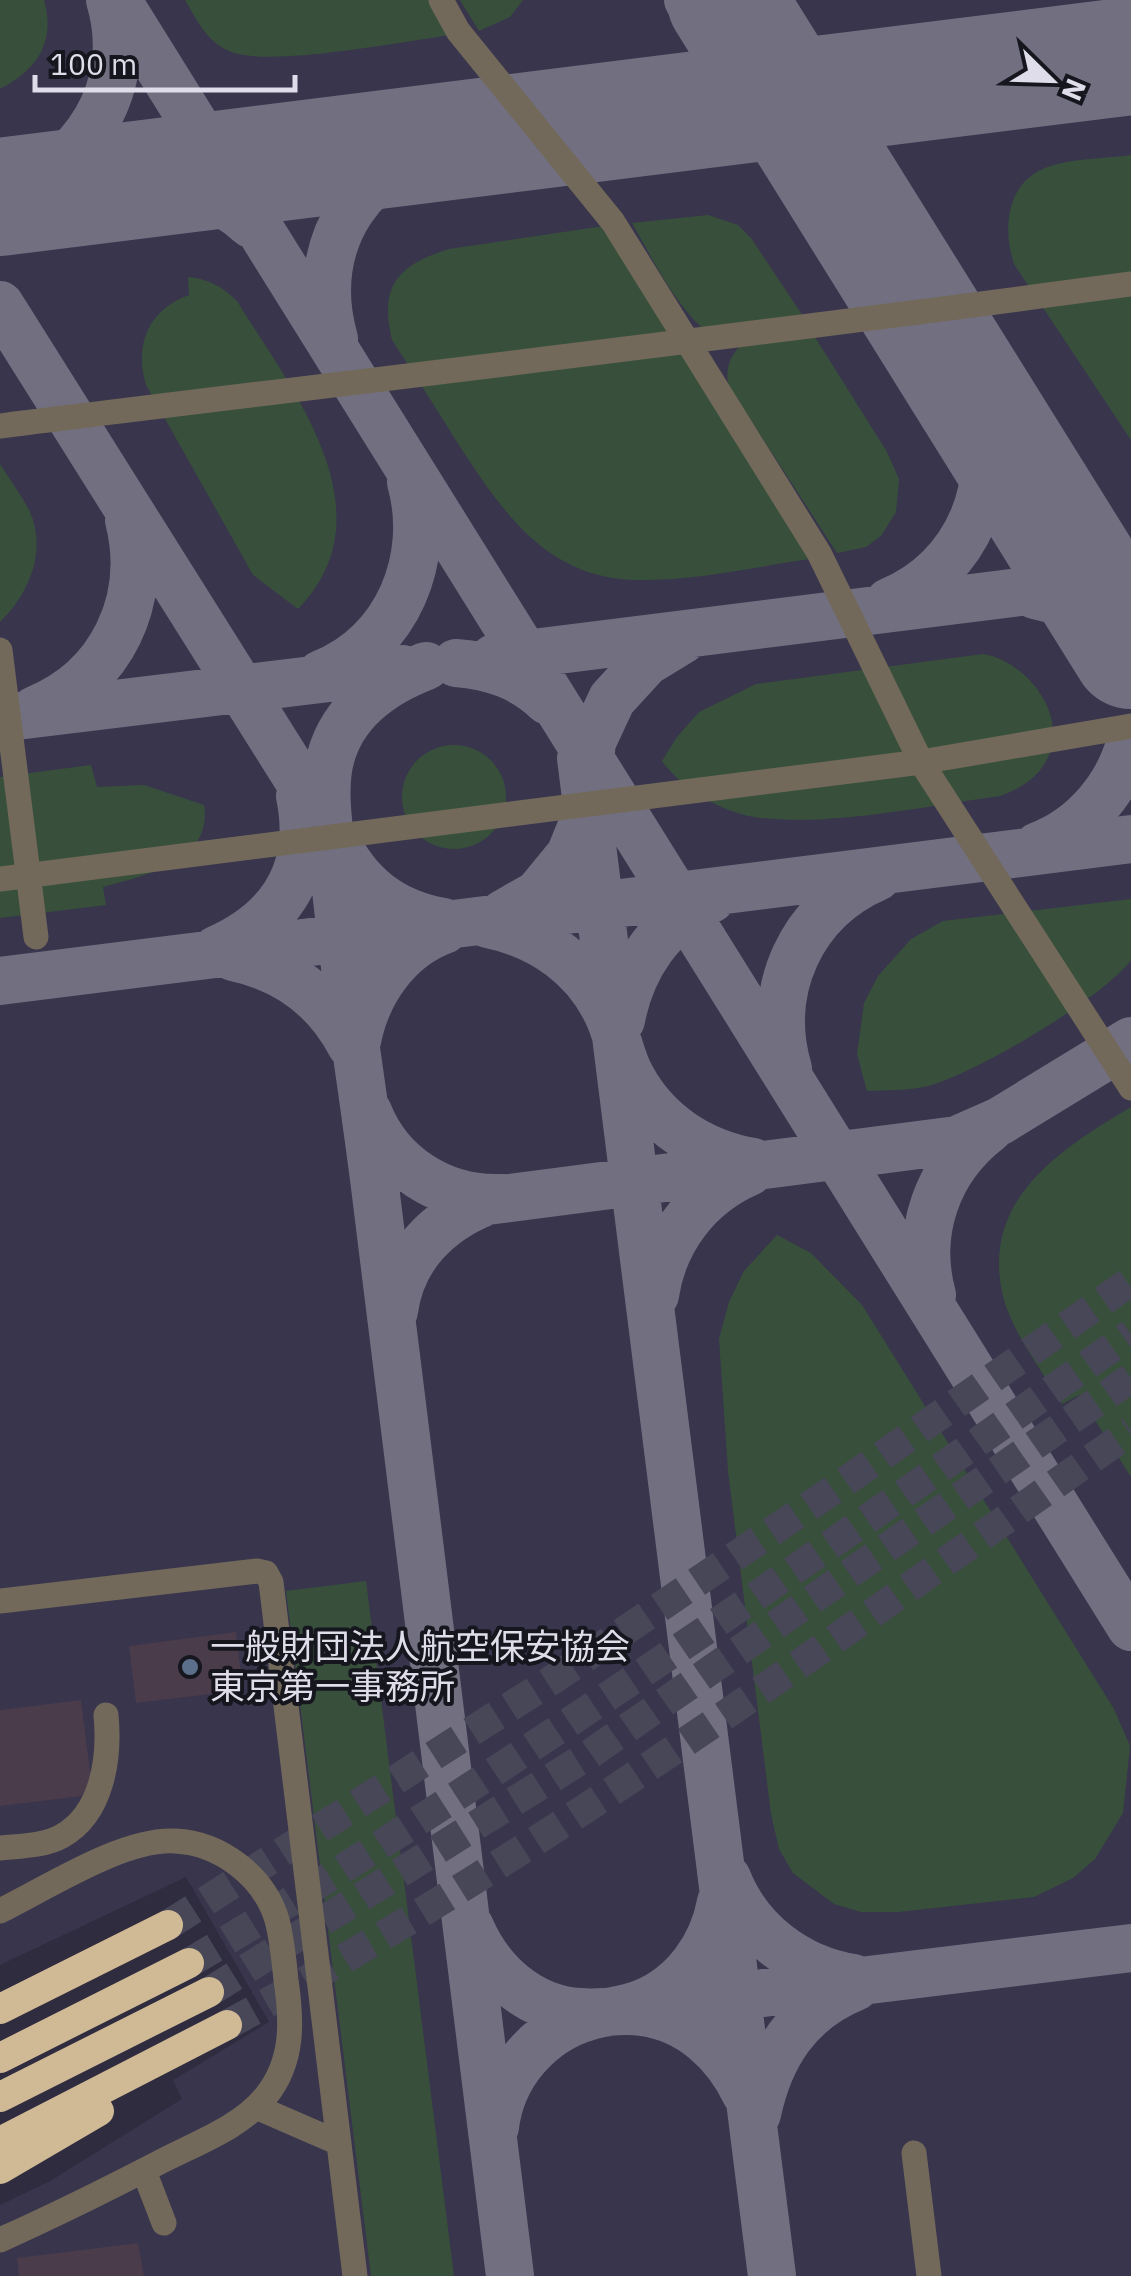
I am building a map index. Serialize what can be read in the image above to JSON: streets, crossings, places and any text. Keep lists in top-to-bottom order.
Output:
{
  "places": ["一般財団法人航空保安協会 東京第一事務所"],
  "scale_bar": "100 m",
  "north": "bottom right"
}
